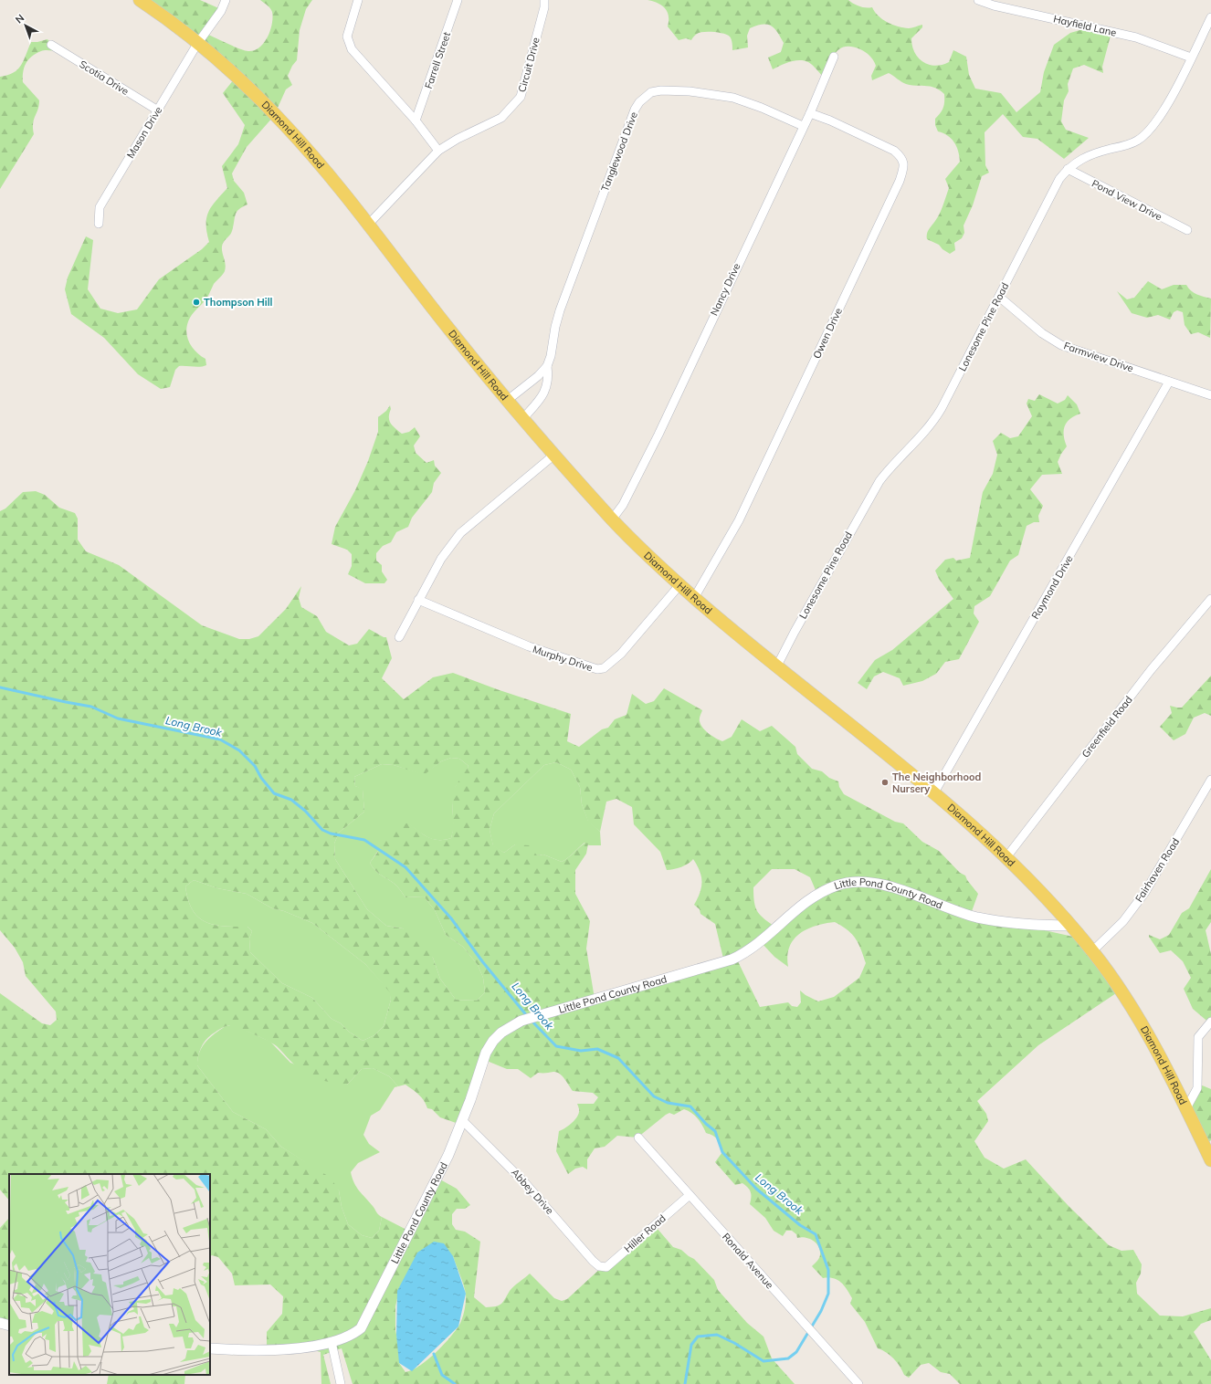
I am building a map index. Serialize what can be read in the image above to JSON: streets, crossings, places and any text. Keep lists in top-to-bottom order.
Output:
{
  "streets": {
    "main road": ["Diamond Hill Road"],
    "street": [
      "Hayfield Lane",
      "Farrell Street",
      "Circuit Drive",
      "Scotia Drive",
      "Mason Drive",
      "Tanglewood Drive",
      "Pond View Drive",
      "Nancy Drive",
      "Lonesome Pine Road",
      "Owen Drive",
      "Farmview Drive",
      "Raymond Drive",
      "Murphy Drive",
      "Greenfield Road",
      "Fairhaven Road",
      "Little Pond County Road",
      "Abbey Drive",
      "Hiller Road",
      "Ronald Avenue"
    ]
  },
  "crossings": [
    ["Hayfield Lane", "Lonesome Pine Road"],
    ["Circuit Drive", "Diamond Hill Road"],
    ["Scotia Drive", "Mason Drive"],
    ["Mason Drive", "Diamond Hill Road"],
    ["Diamond Hill Road", "Tanglewood Drive"],
    ["Diamond Hill Road", "Nancy Drive"],
    ["Diamond Hill Road", "Lonesome Pine Road"],
    ["Diamond Hill Road", "Owen Drive"],
    ["Diamond Hill Road", "Raymond Drive"],
    ["Diamond Hill Road", "Murphy Drive"],
    ["Diamond Hill Road", "Greenfield Road"],
    ["Diamond Hill Road", "Fairhaven Road"],
    ["Diamond Hill Road", "Little Pond County Road"],
    ["Tanglewood Drive", "Nancy Drive"],
    ["Pond View Drive", "Lonesome Pine Road"],
    ["Nancy Drive", "Owen Drive"],
    ["Lonesome Pine Road", "Farmview Drive"],
    ["Farmview Drive", "Raymond Drive"],
    ["Little Pond County Road", "Abbey Drive"],
    ["Abbey Drive", "Hiller Road"],
    ["Hiller Road", "Ronald Avenue"]
  ],
  "water": ["Long Brook"],
  "places": ["Thompson Hill", "The Neighborhood Nursery"],
  "north": "top left"
}
